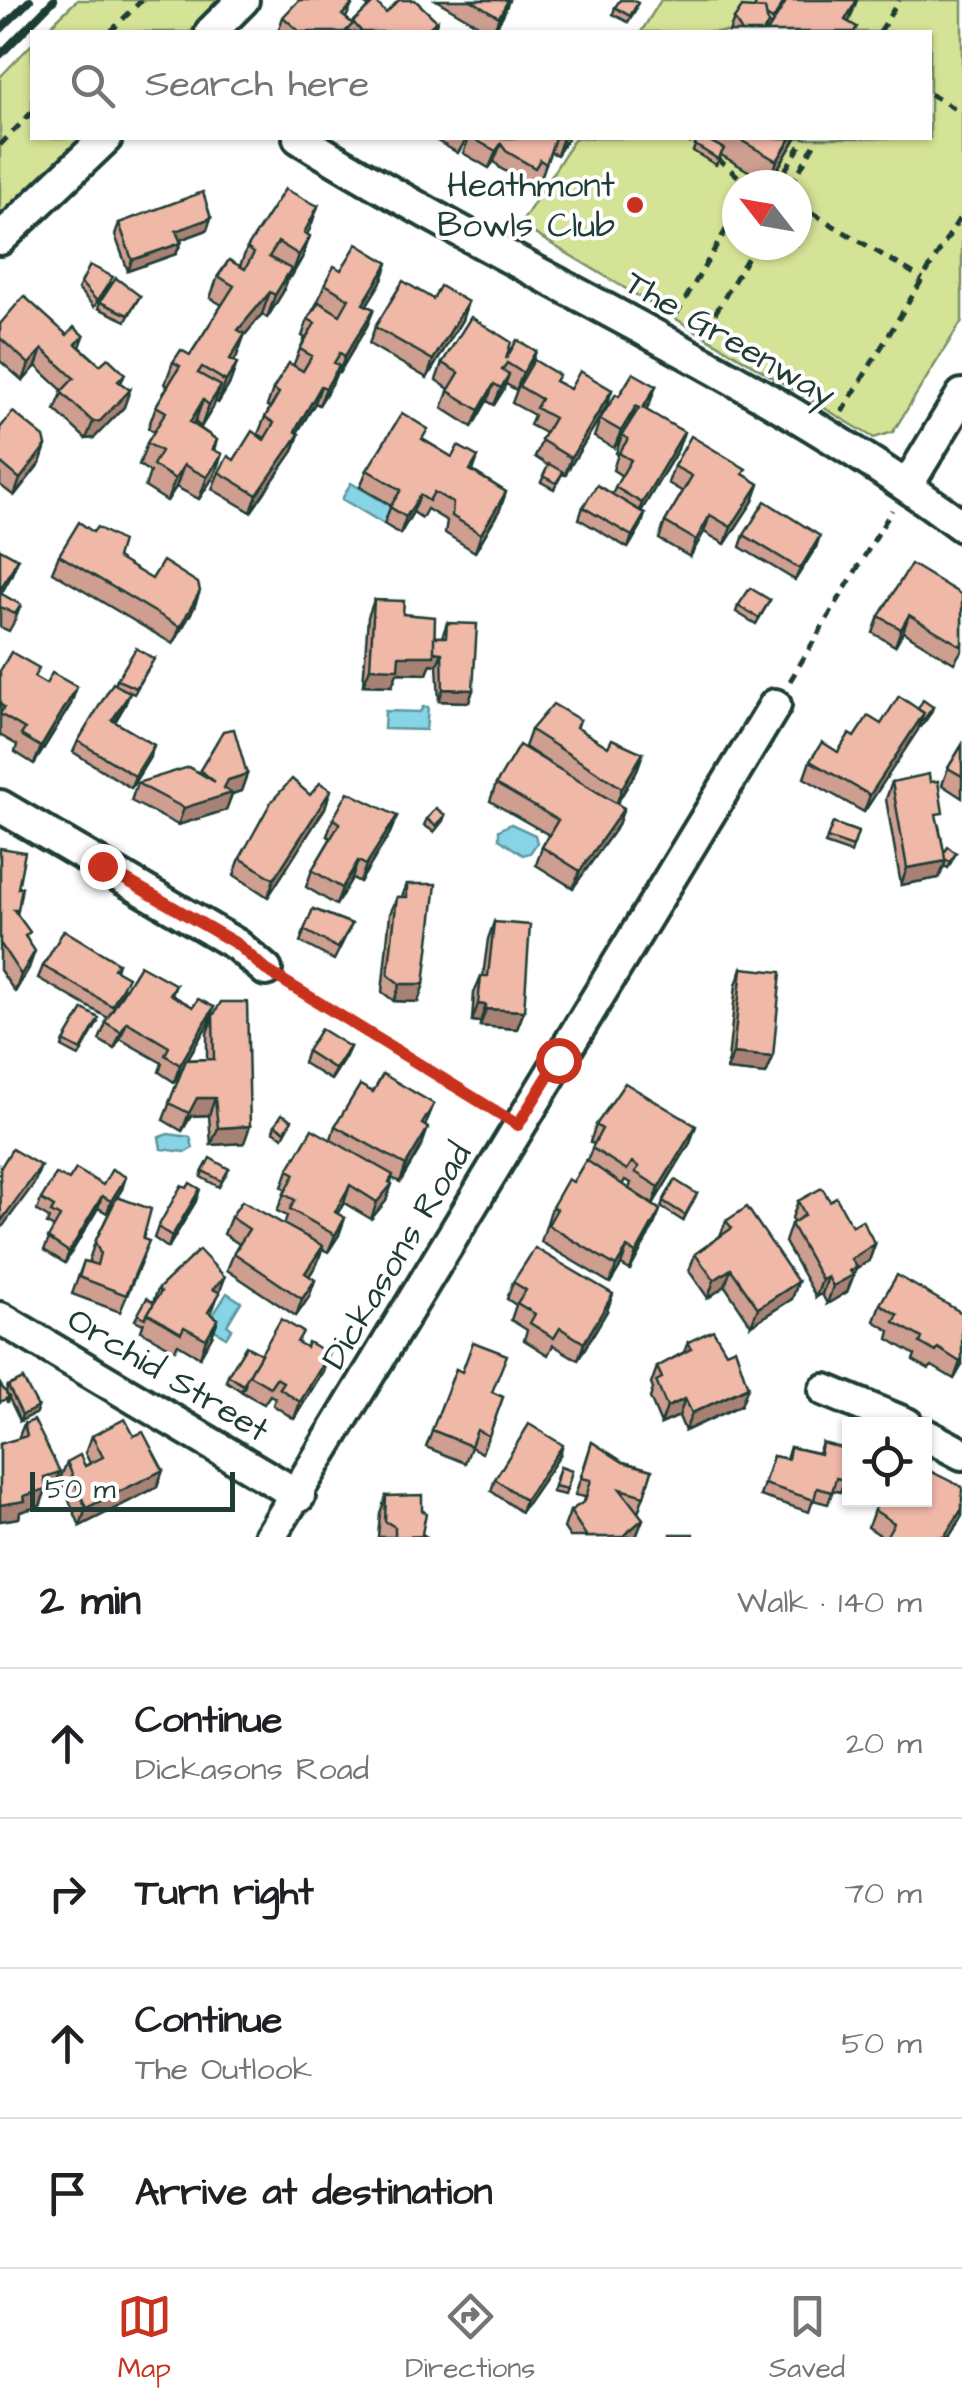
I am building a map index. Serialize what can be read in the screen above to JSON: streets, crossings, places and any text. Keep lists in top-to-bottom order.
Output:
{
  "streets": {
    "street": ["The Greenway", "Dickasons Road", "Orchid Street"]
  },
  "crossings": [
    ["Dickasons Road", "Orchid Street"]
  ],
  "places": ["Heathmont Bowls Club"],
  "scale_bar": "50 m",
  "north": "top left",
  "page": {
    "search": "Search here",
    "scale": "50 m",
    "heading": ["2 min", "Walk · 140 m"],
    "list": [
      ["Continue", "Dickasons Road", "20 m"],
      ["Turn right", "70 m"],
      ["Continue", "The Outlook", "50 m"],
      "Arrive at destination"
    ],
    "nav": ["Map", "Directions", "Saved"]
  }
}
